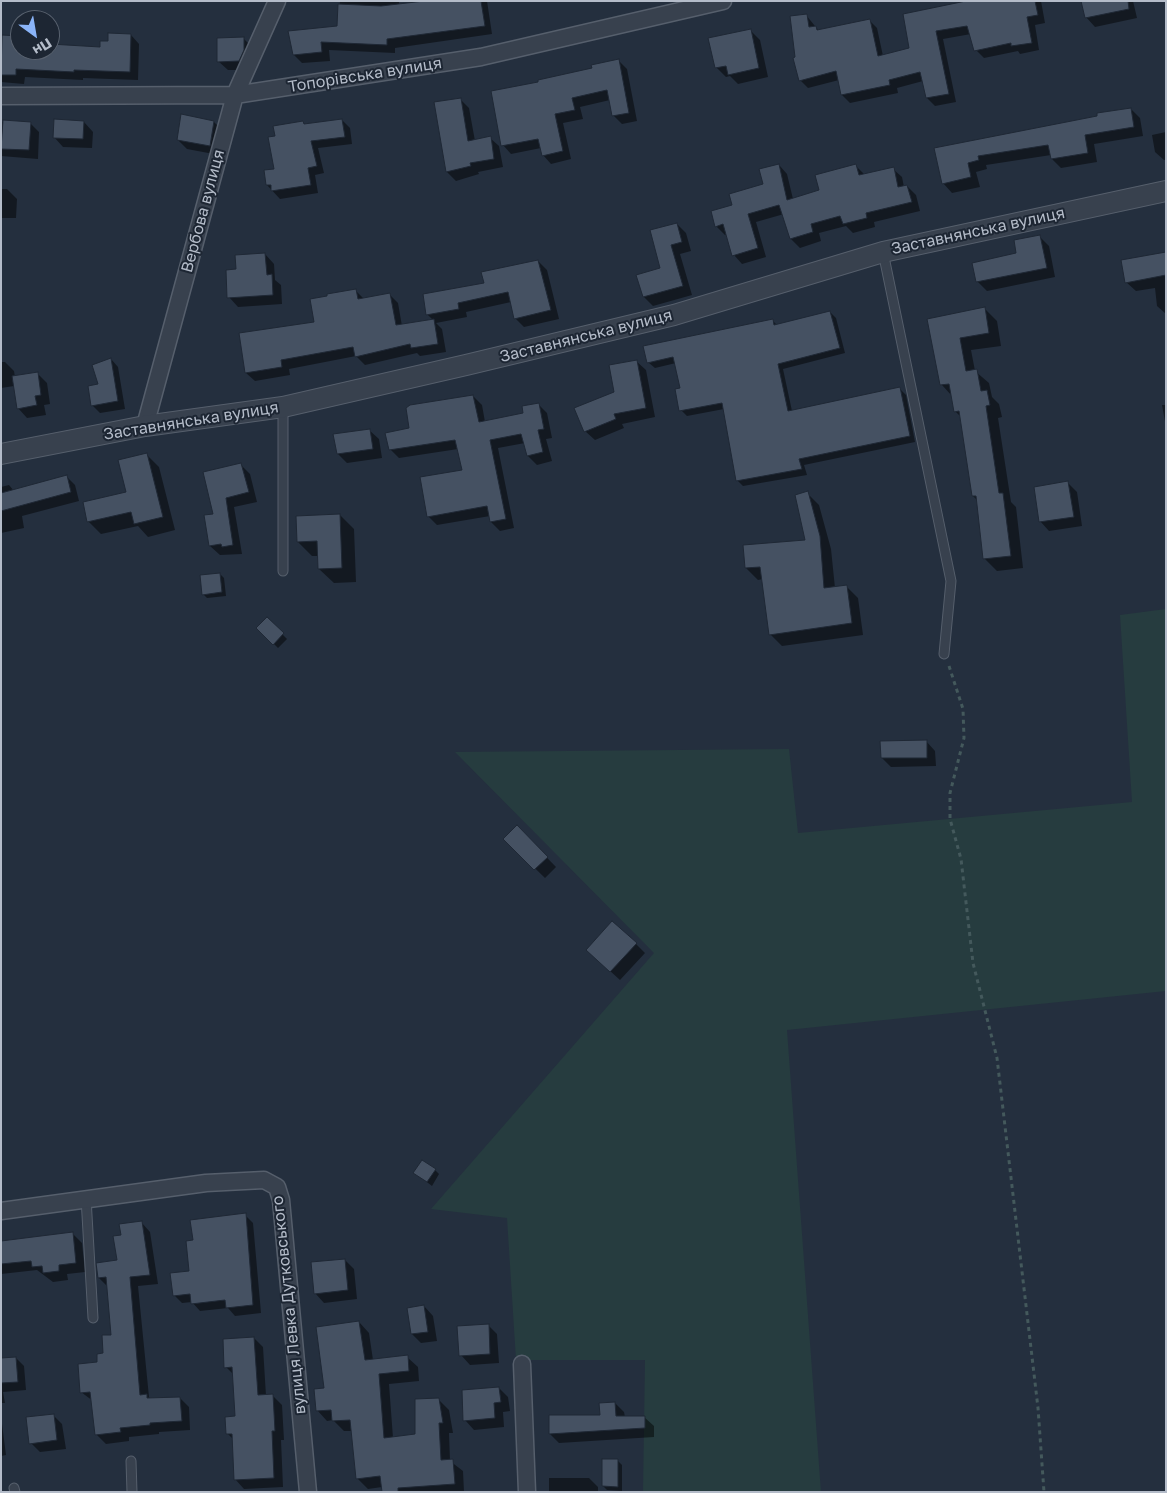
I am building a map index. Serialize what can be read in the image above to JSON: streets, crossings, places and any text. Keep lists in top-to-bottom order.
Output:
{
  "streets": {
    "street": [
      "Топорівська вулиця",
      "Вербова вулиця",
      "Заставнянська вулиця",
      "вулиця Левка Дутковського"
    ]
  },
  "crossings": [
    ["Топорівська вулиця", "Вербова вулиця"],
    ["Вербова вулиця", "Заставнянська вулиця"]
  ],
  "north": "bottom right"
}
